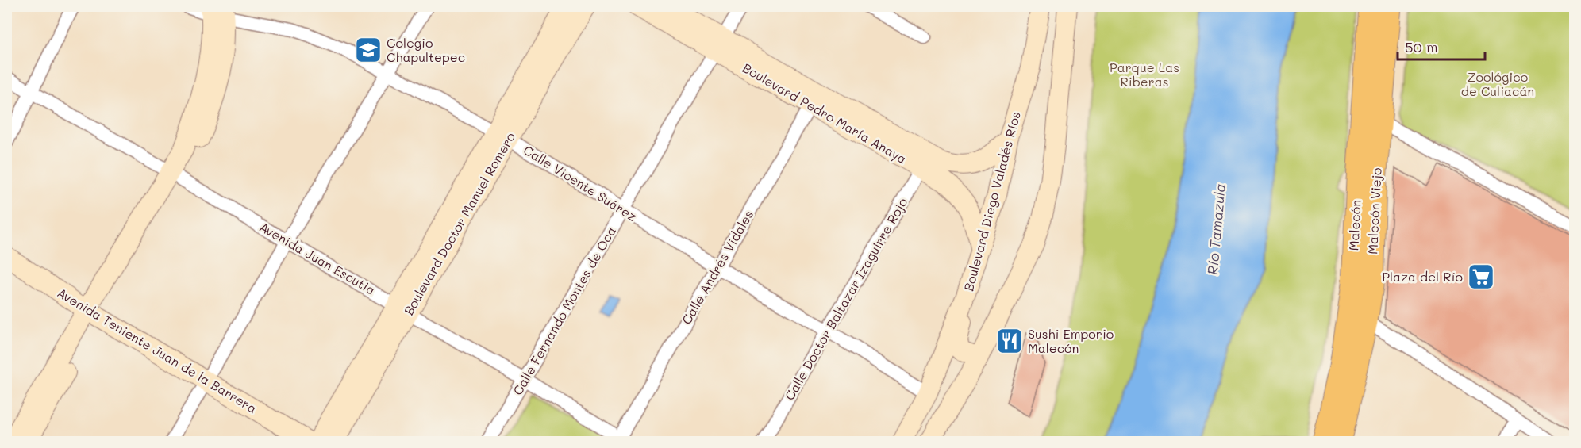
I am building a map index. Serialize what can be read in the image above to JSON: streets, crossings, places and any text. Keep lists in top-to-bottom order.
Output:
{
  "streets": {
    "main road": ["Malecón Viejo", "Malecón"],
    "street": [
      "Boulevard Pedro María Anaya",
      "Calle Vicente Suárez",
      "Boulevard Diego Valadés Ríos",
      "Boulevard Doctor Manuel Romero",
      "Avenida Juan Escutia",
      "Calle Andrés Vidales",
      "Calle Doctor Baltazar Izaguirre Rojo",
      "Calle Fernando Montes de Oca",
      "Avenida Teniente Juan de la Barrera"
    ]
  },
  "crossings": [
    ["Boulevard Pedro María Anaya", "Boulevard Diego Valadés Ríos"],
    ["Boulevard Pedro María Anaya", "Calle Andrés Vidales"],
    ["Boulevard Pedro María Anaya", "Calle Doctor Baltazar Izaguirre Rojo"],
    ["Boulevard Pedro María Anaya", "Calle Fernando Montes de Oca"],
    ["Calle Vicente Suárez", "Boulevard Diego Valadés Ríos"],
    ["Calle Vicente Suárez", "Boulevard Doctor Manuel Romero"],
    ["Calle Vicente Suárez", "Calle Andrés Vidales"],
    ["Calle Vicente Suárez", "Calle Doctor Baltazar Izaguirre Rojo"],
    ["Calle Vicente Suárez", "Calle Fernando Montes de Oca"],
    ["Malecón Viejo", "Malecón"],
    ["Boulevard Doctor Manuel Romero", "Avenida Juan Escutia"],
    ["Avenida Juan Escutia", "Calle Andrés Vidales"],
    ["Avenida Juan Escutia", "Calle Fernando Montes de Oca"]
  ],
  "water": ["Río Tamazula"],
  "parks": ["Parque Las Riberas", "Zoológico de Culiacán"],
  "places": {
    "school or university": ["Colegio Chapultepec"],
    "supermarket": ["Plaza del Río"],
    "restaurant": ["Sushi Emporio Malecón"]
  },
  "scale_bar": "50 m"
}
